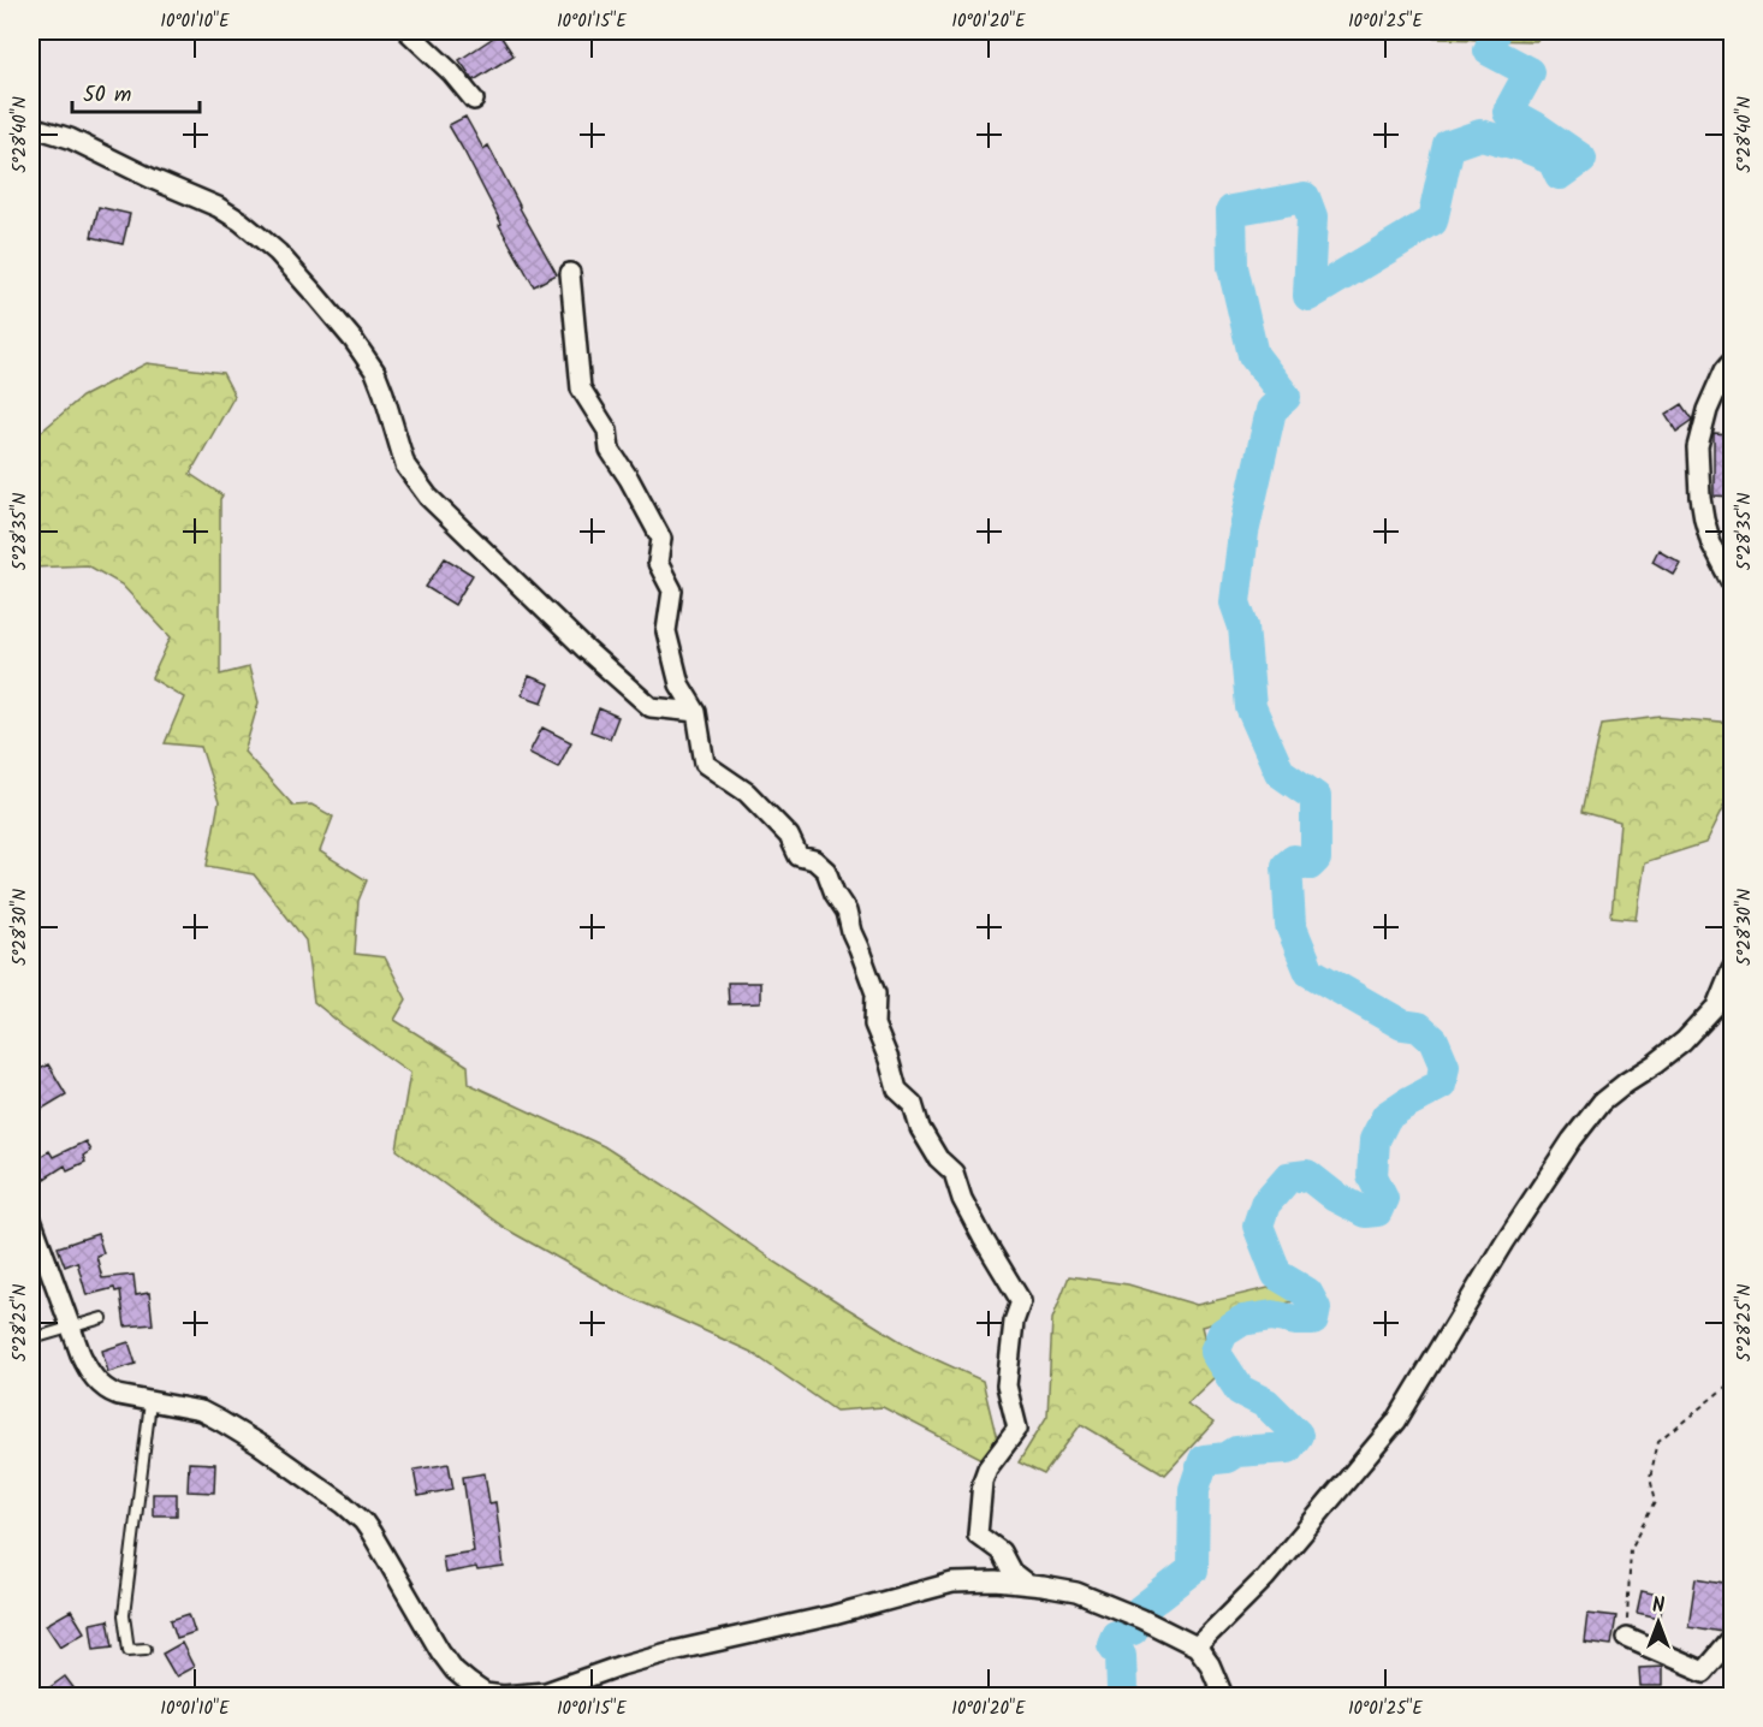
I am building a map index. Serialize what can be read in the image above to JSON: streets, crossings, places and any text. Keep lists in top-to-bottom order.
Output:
{
  "scale_bar": "50 m",
  "north": "top",
  "coordinates": [
    "10°01'10\"E",
    "10°01'15\"E",
    "10°01'20\"E",
    "10°01'25\"E",
    "5°28'40\"N",
    "5°28'35\"N",
    "5°28'30\"N",
    "5°28'25\"N"
  ]
}
